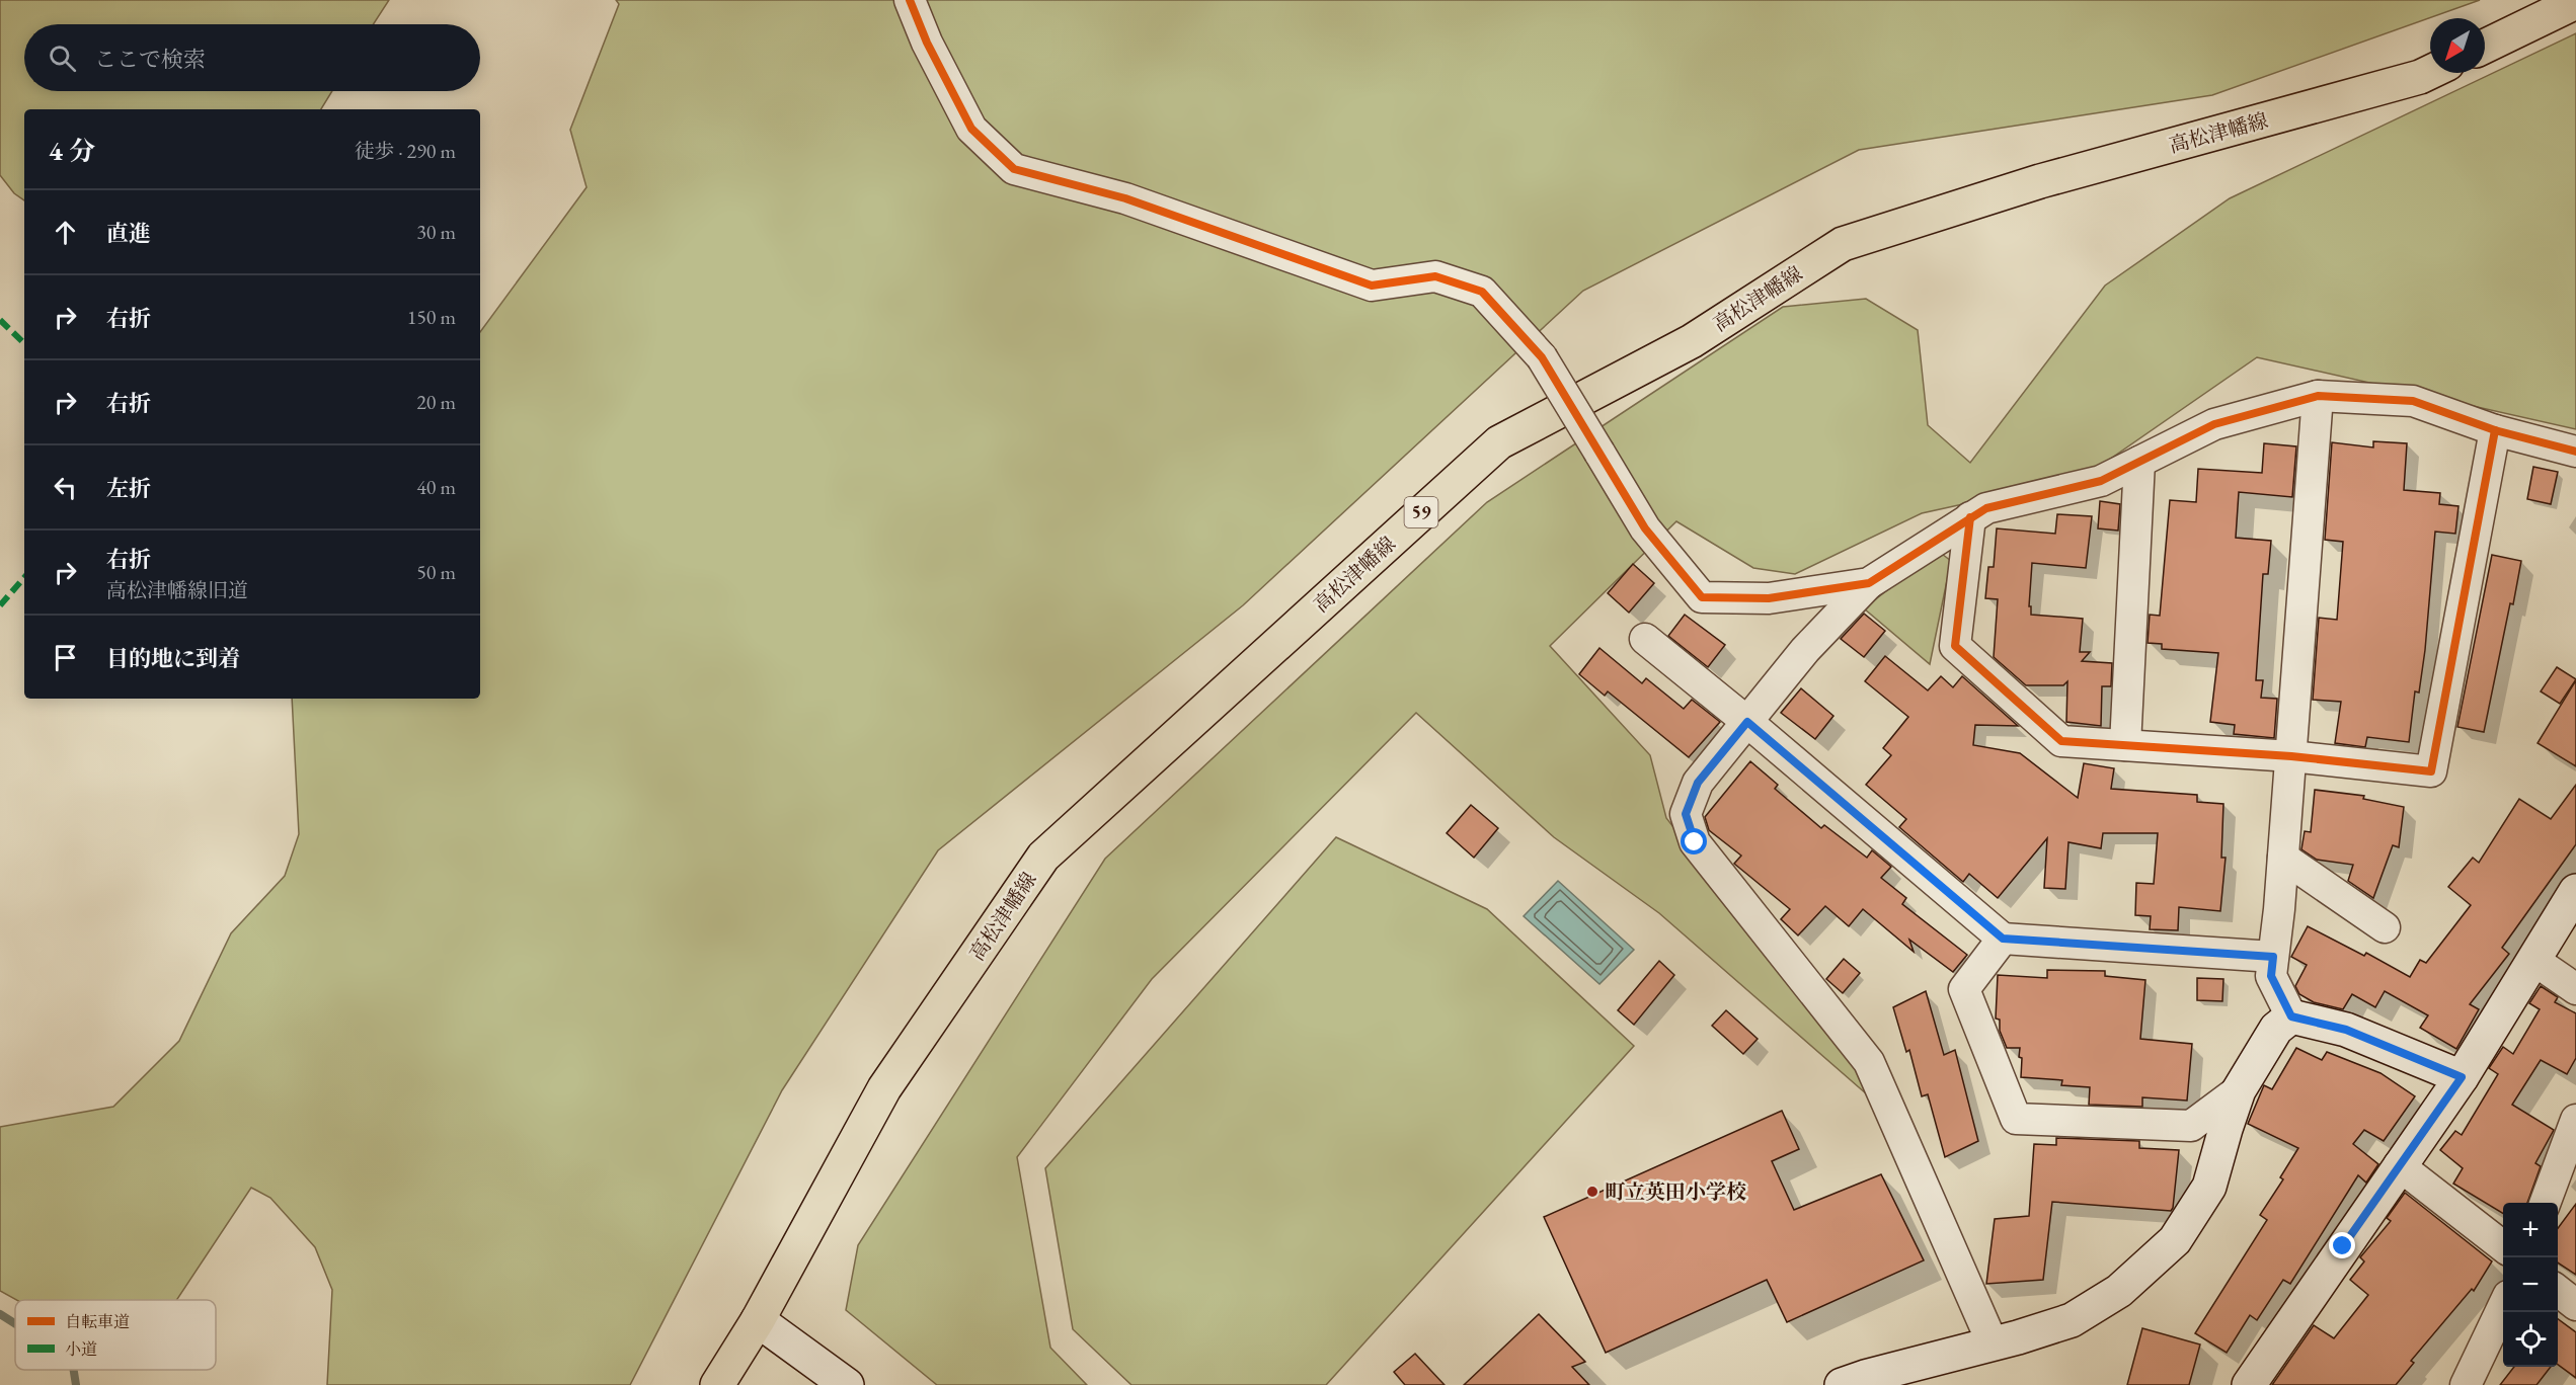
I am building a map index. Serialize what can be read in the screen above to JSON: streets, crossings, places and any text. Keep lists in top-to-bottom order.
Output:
{
  "streets": {
    "main road": ["高松津幡線", "59"]
  },
  "places": ["町立英田小学校"],
  "legend": ["自転車道", "小道"],
  "north": "bottom left",
  "page": {
    "search": "ここで検索",
    "heading": ["4 分", "徒歩 · 290 m"],
    "list": [
      ["直進", "30 m"],
      ["右折", "150 m"],
      ["右折", "20 m"],
      ["左折", "40 m"],
      ["右折", "高松津幡線旧道", "50 m"],
      "目的地に到着"
    ],
    "map_buttons": ["+", "−"]
  }
}
